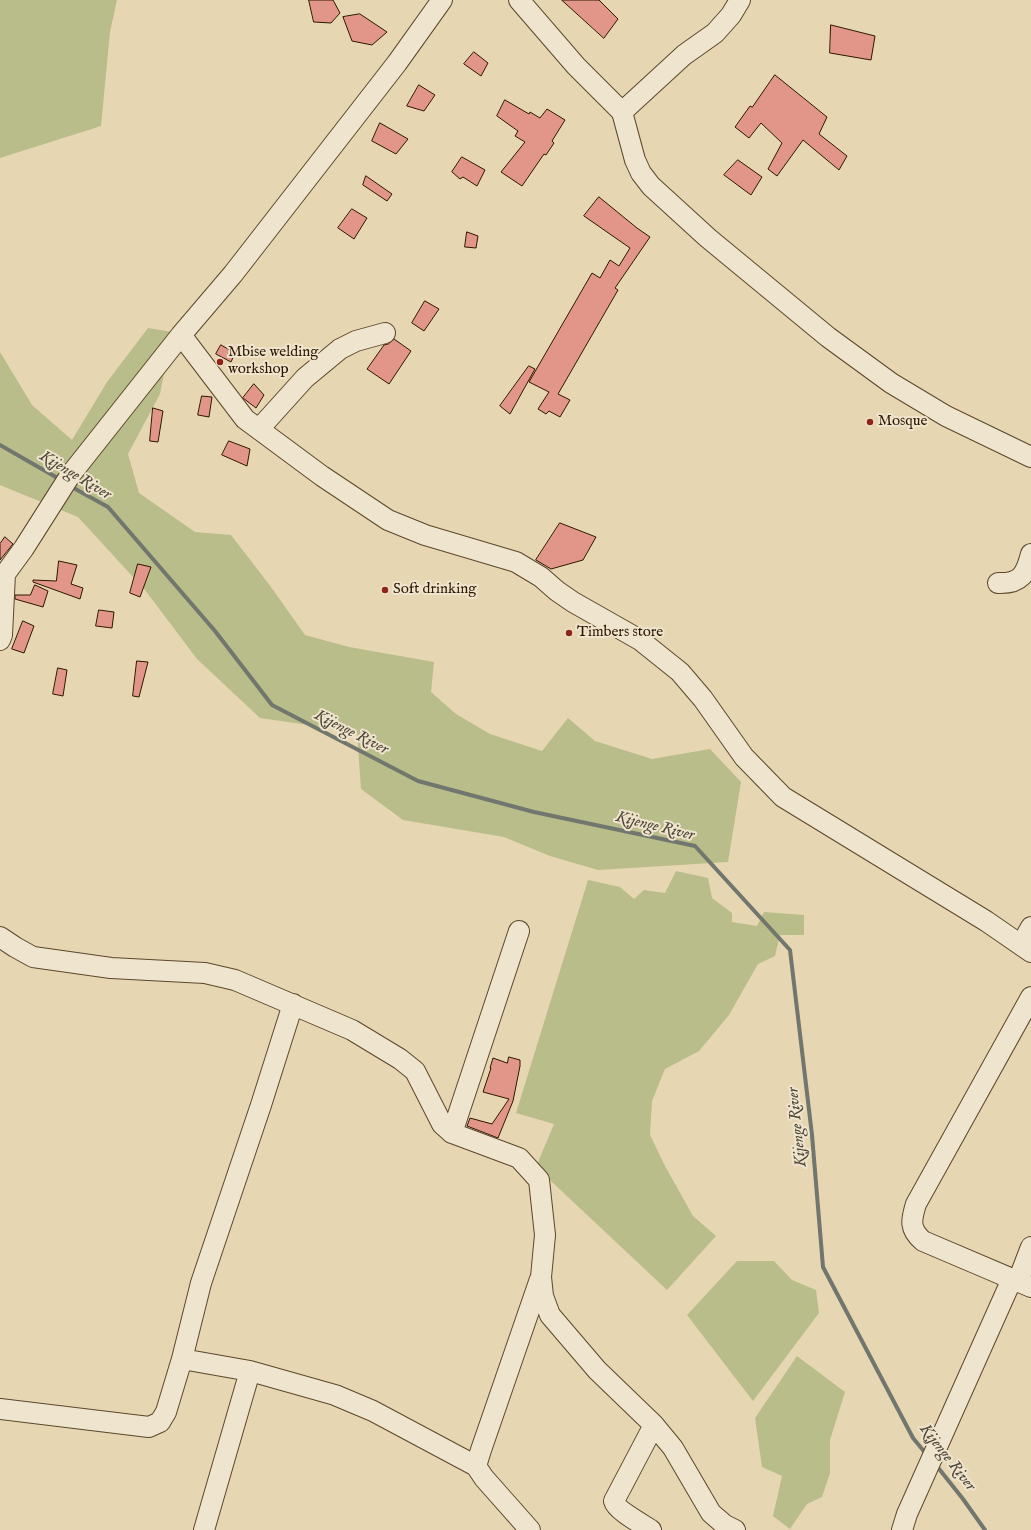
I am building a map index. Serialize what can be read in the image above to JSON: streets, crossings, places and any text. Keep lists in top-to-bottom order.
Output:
{
  "water": ["Kijenge River"],
  "places": [
    "Mbise welding workshop",
    "Mosque",
    "Soft drinking",
    "Timbers store"
  ]
}
